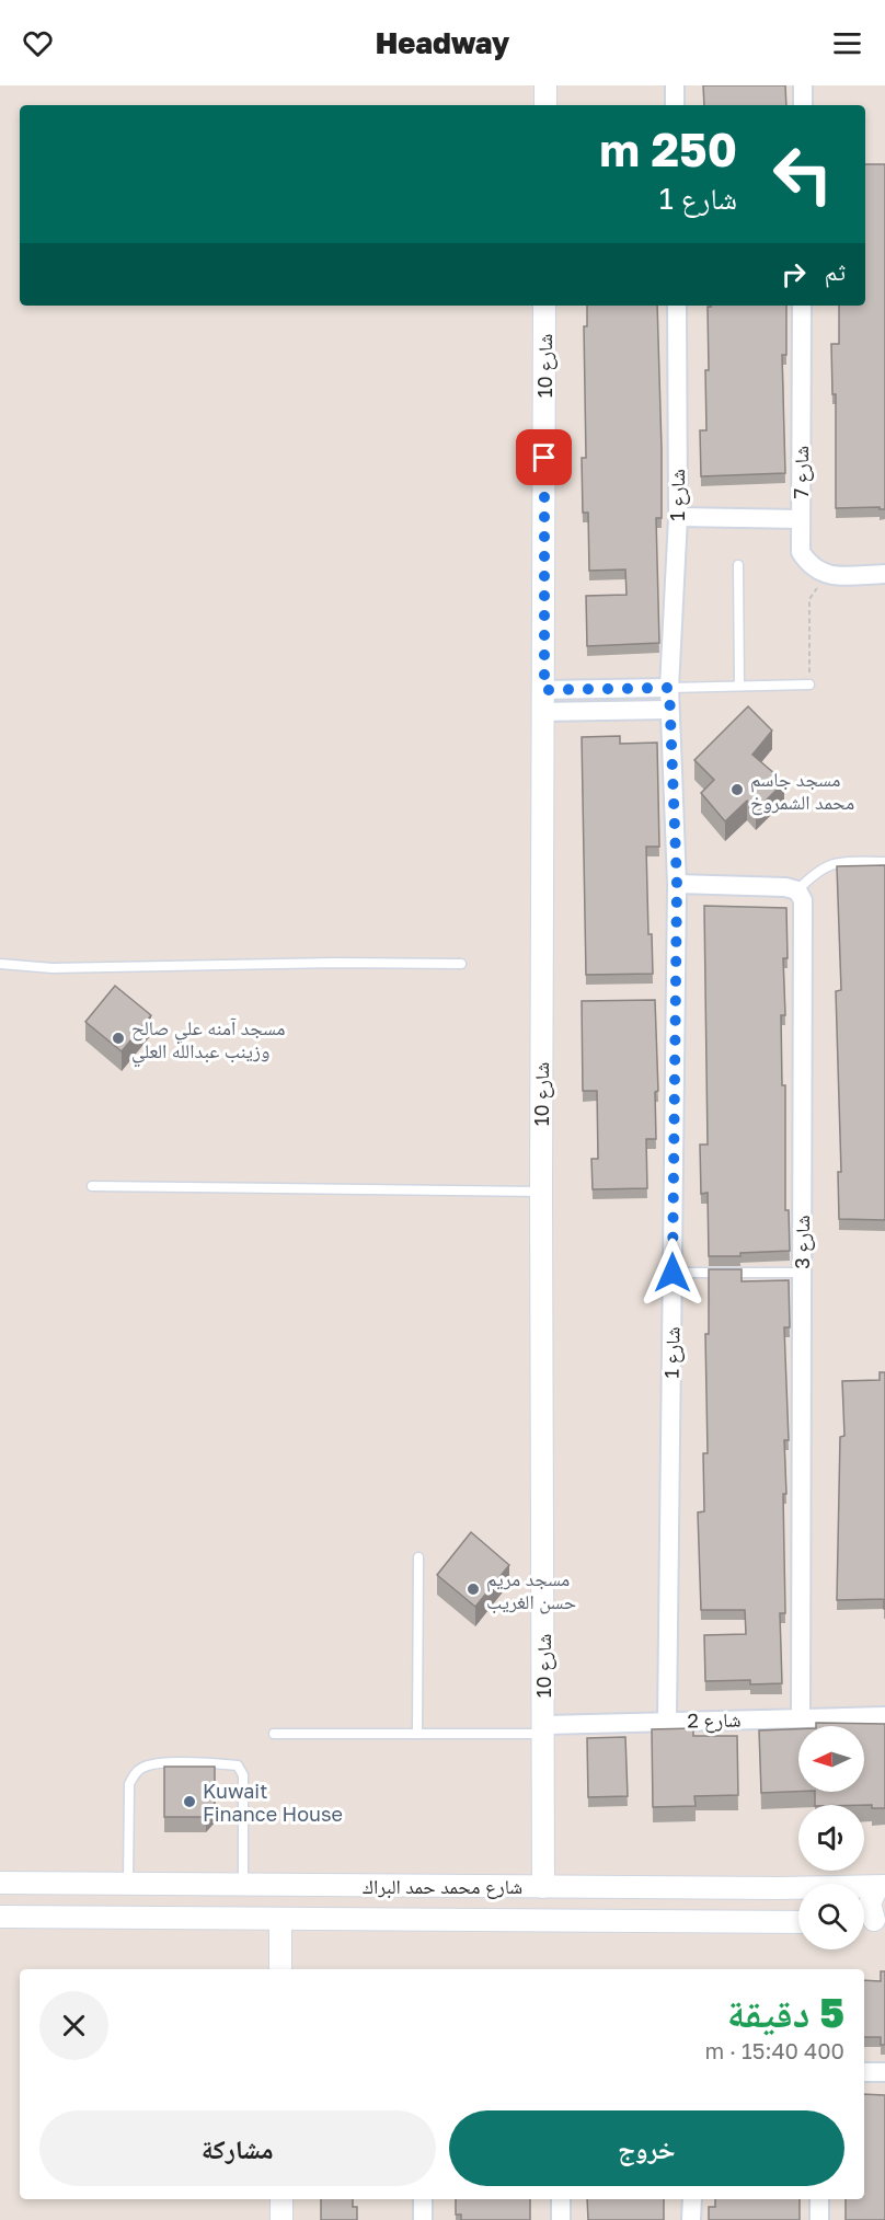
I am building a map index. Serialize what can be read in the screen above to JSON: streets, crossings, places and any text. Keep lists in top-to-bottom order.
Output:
{
  "streets": {
    "street": [
      "شارع 10",
      "شارع 7",
      "شارع 1",
      "شارع 3",
      "شارع 2",
      "شارع محمد حمد البراك"
    ]
  },
  "crossings": [
    ["شارع 10", "شارع 2"],
    ["شارع 10", "شارع محمد حمد البراك"],
    ["شارع 7", "شارع 1"],
    ["شارع 1", "شارع 2"],
    ["شارع 3", "شارع 2"]
  ],
  "places": [
    "مسجد جاسم محمد الشمروخ",
    "مسجد آمنه علي صالح وزينب عبدالله العلي",
    "مسجد مريم حسن الغريب",
    "Kuwait Finance House"
  ],
  "north": "left",
  "page": {
    "header": "Headway",
    "turn": ["250 m", "شارع 1"],
    "then": "ثم",
    "heading": ["5 دقيقة", "400 m · 15:40"],
    "buttons": ["خروج", "مشاركة"]
  }
}
